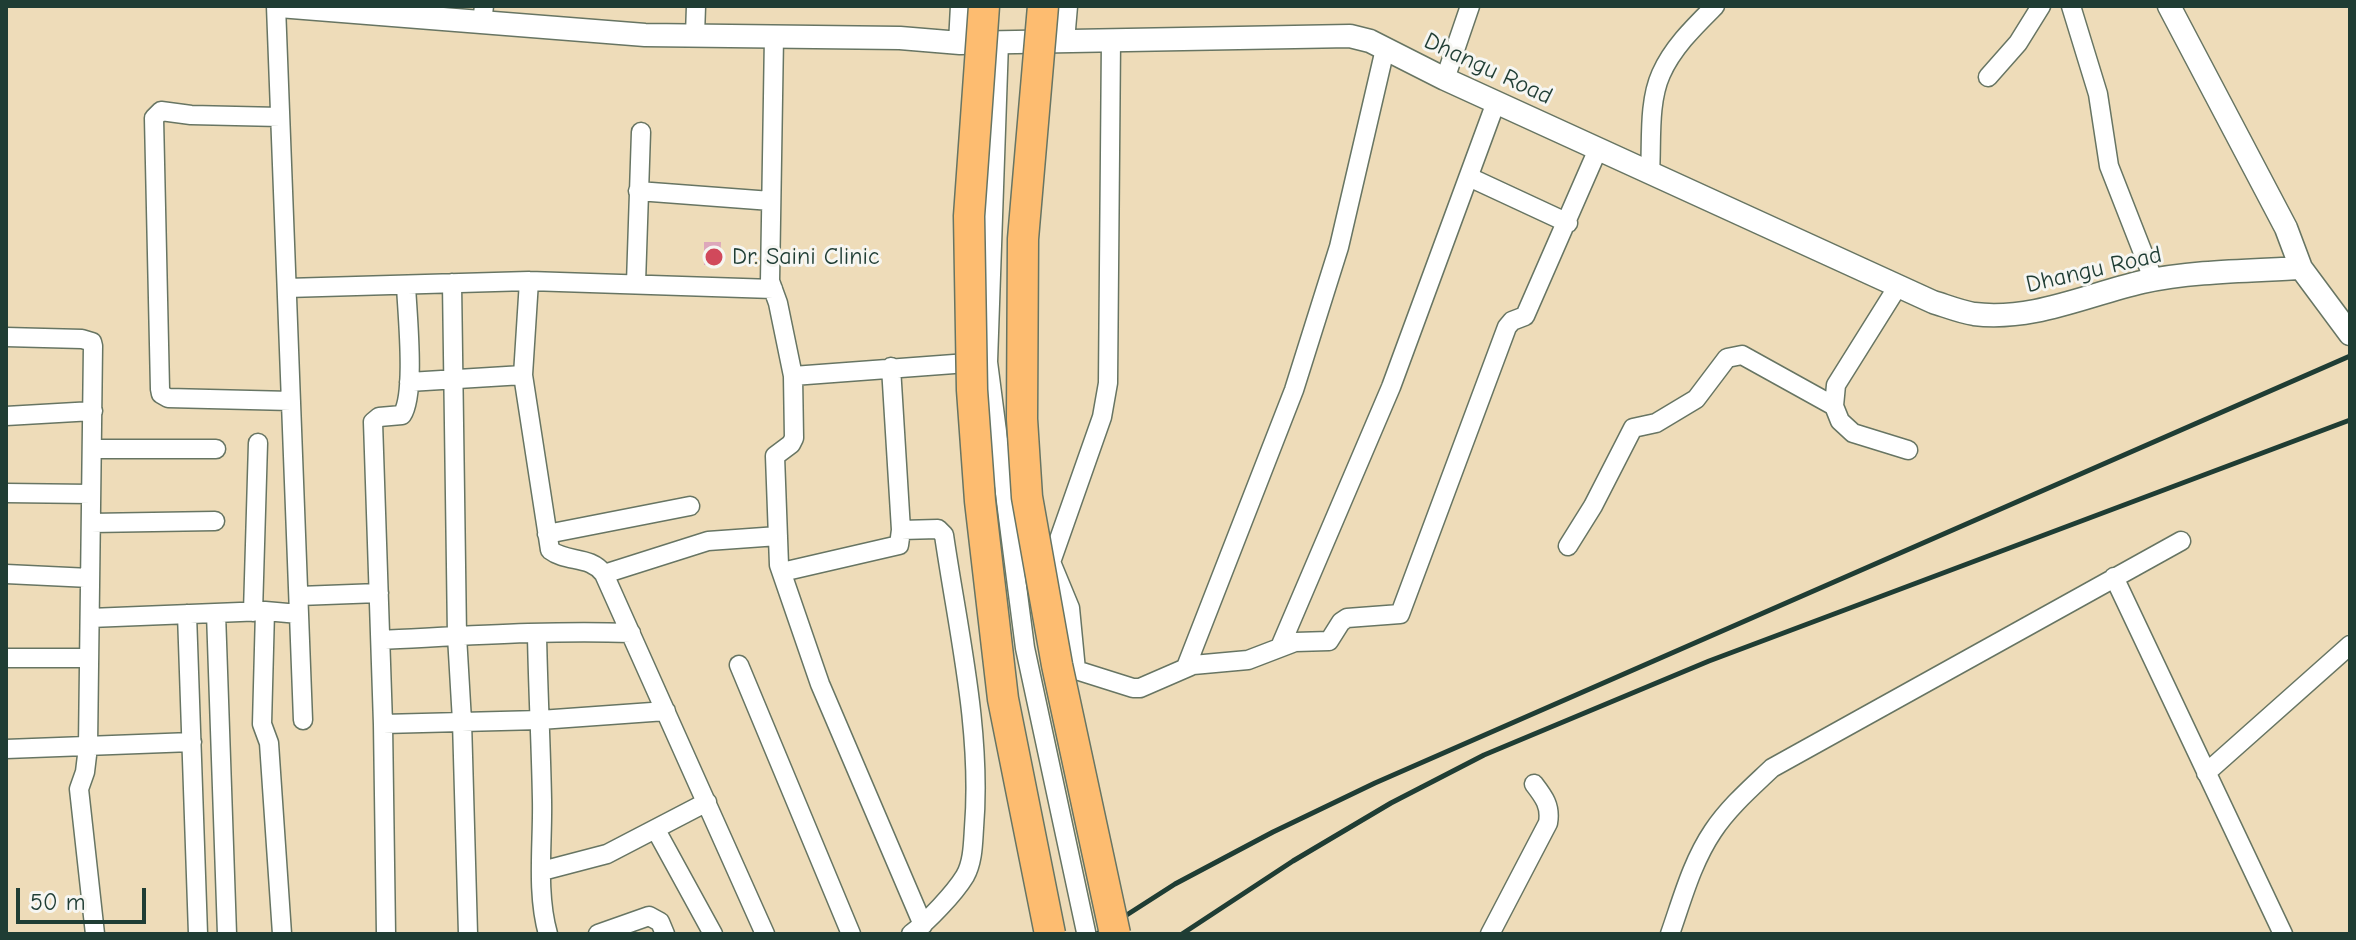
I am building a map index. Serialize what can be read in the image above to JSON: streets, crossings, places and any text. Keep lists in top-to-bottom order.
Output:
{
  "streets": {
    "street": ["Dhangu Road"]
  },
  "places": ["Dr. Saini Clinic"],
  "scale_bar": "50 m"
}
